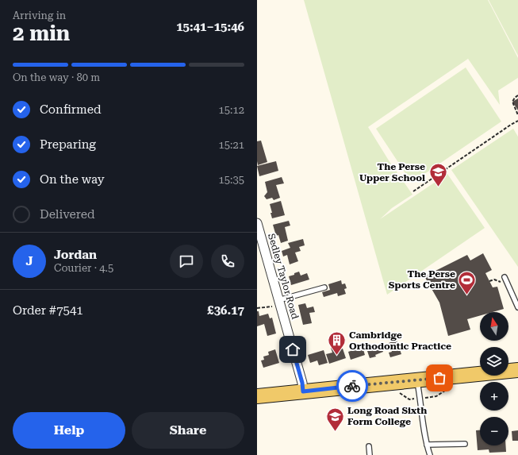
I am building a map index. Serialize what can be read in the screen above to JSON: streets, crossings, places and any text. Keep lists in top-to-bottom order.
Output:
{
  "streets": {
    "street": ["Sedley Taylor Road"]
  },
  "places": {
    "school or university": ["The Perse Upper School", "Long Road Sixth Form College"],
    "sports": ["The Perse Sports Centre"],
    "building": ["Cambridge Orthodontic Practice"]
  },
  "north": "top",
  "page": {
    "heading": ["2 min", "Arriving in", "15:41–15:46"],
    "panel": [
      "Jordan",
      "Courier · 4.5",
      "Order #7541",
      "£36.17"
    ],
    "bar": "On the way · 80 m",
    "list": [
      ["Confirmed", "15:12"],
      ["Preparing", "15:21"],
      ["On the way", "15:35"],
      "Delivered"
    ],
    "round": "J",
    "map_buttons": ["+", "−"],
    "buttons": ["Help", "Share"]
  }
}
